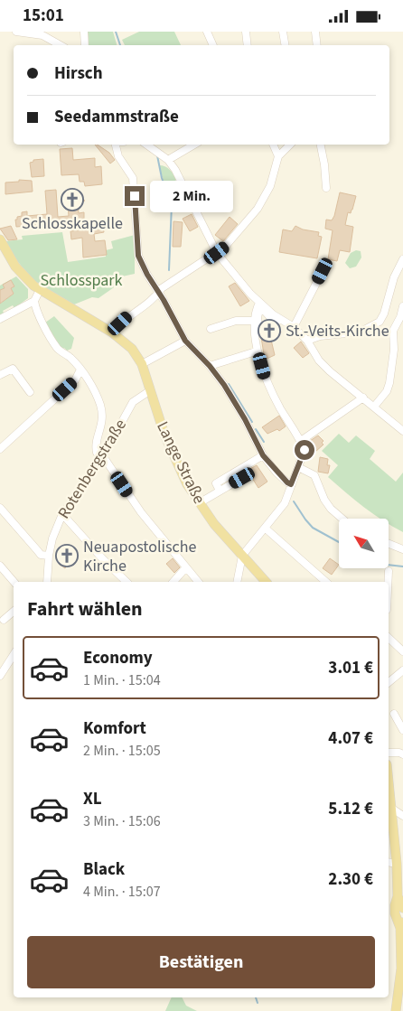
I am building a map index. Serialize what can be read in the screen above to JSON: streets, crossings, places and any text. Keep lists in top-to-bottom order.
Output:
{
  "streets": {
    "main road": ["Lange Straße"],
    "street": ["Rotenbergstraße"]
  },
  "crossings": [
    ["Lange Straße", "Rotenbergstraße"]
  ],
  "parks": ["Schlosspark"],
  "places": {
    "church": ["Schlosskapelle", "St.-Veits-Kirche", "Neuapostolische Kirche"]
  },
  "north": "top left",
  "page": {
    "status": "15:01",
    "banner": ["Hirsch", "Seedammstraße"],
    "bubble": "2 Min.",
    "heading": "Fahrt wählen",
    "list": [
      {
        "name": "Economy",
        "note": "1 Min. · 15:04",
        "value": "3.01 €"
      },
      {
        "name": "Komfort",
        "note": "2 Min. · 15:05",
        "value": "4.07 €"
      },
      {
        "name": "XL",
        "note": "3 Min. · 15:06",
        "value": "5.12 €"
      },
      {
        "name": "Black",
        "note": "4 Min. · 15:07",
        "value": "2.30 €"
      }
    ],
    "buttons": "Bestätigen"
  }
}
